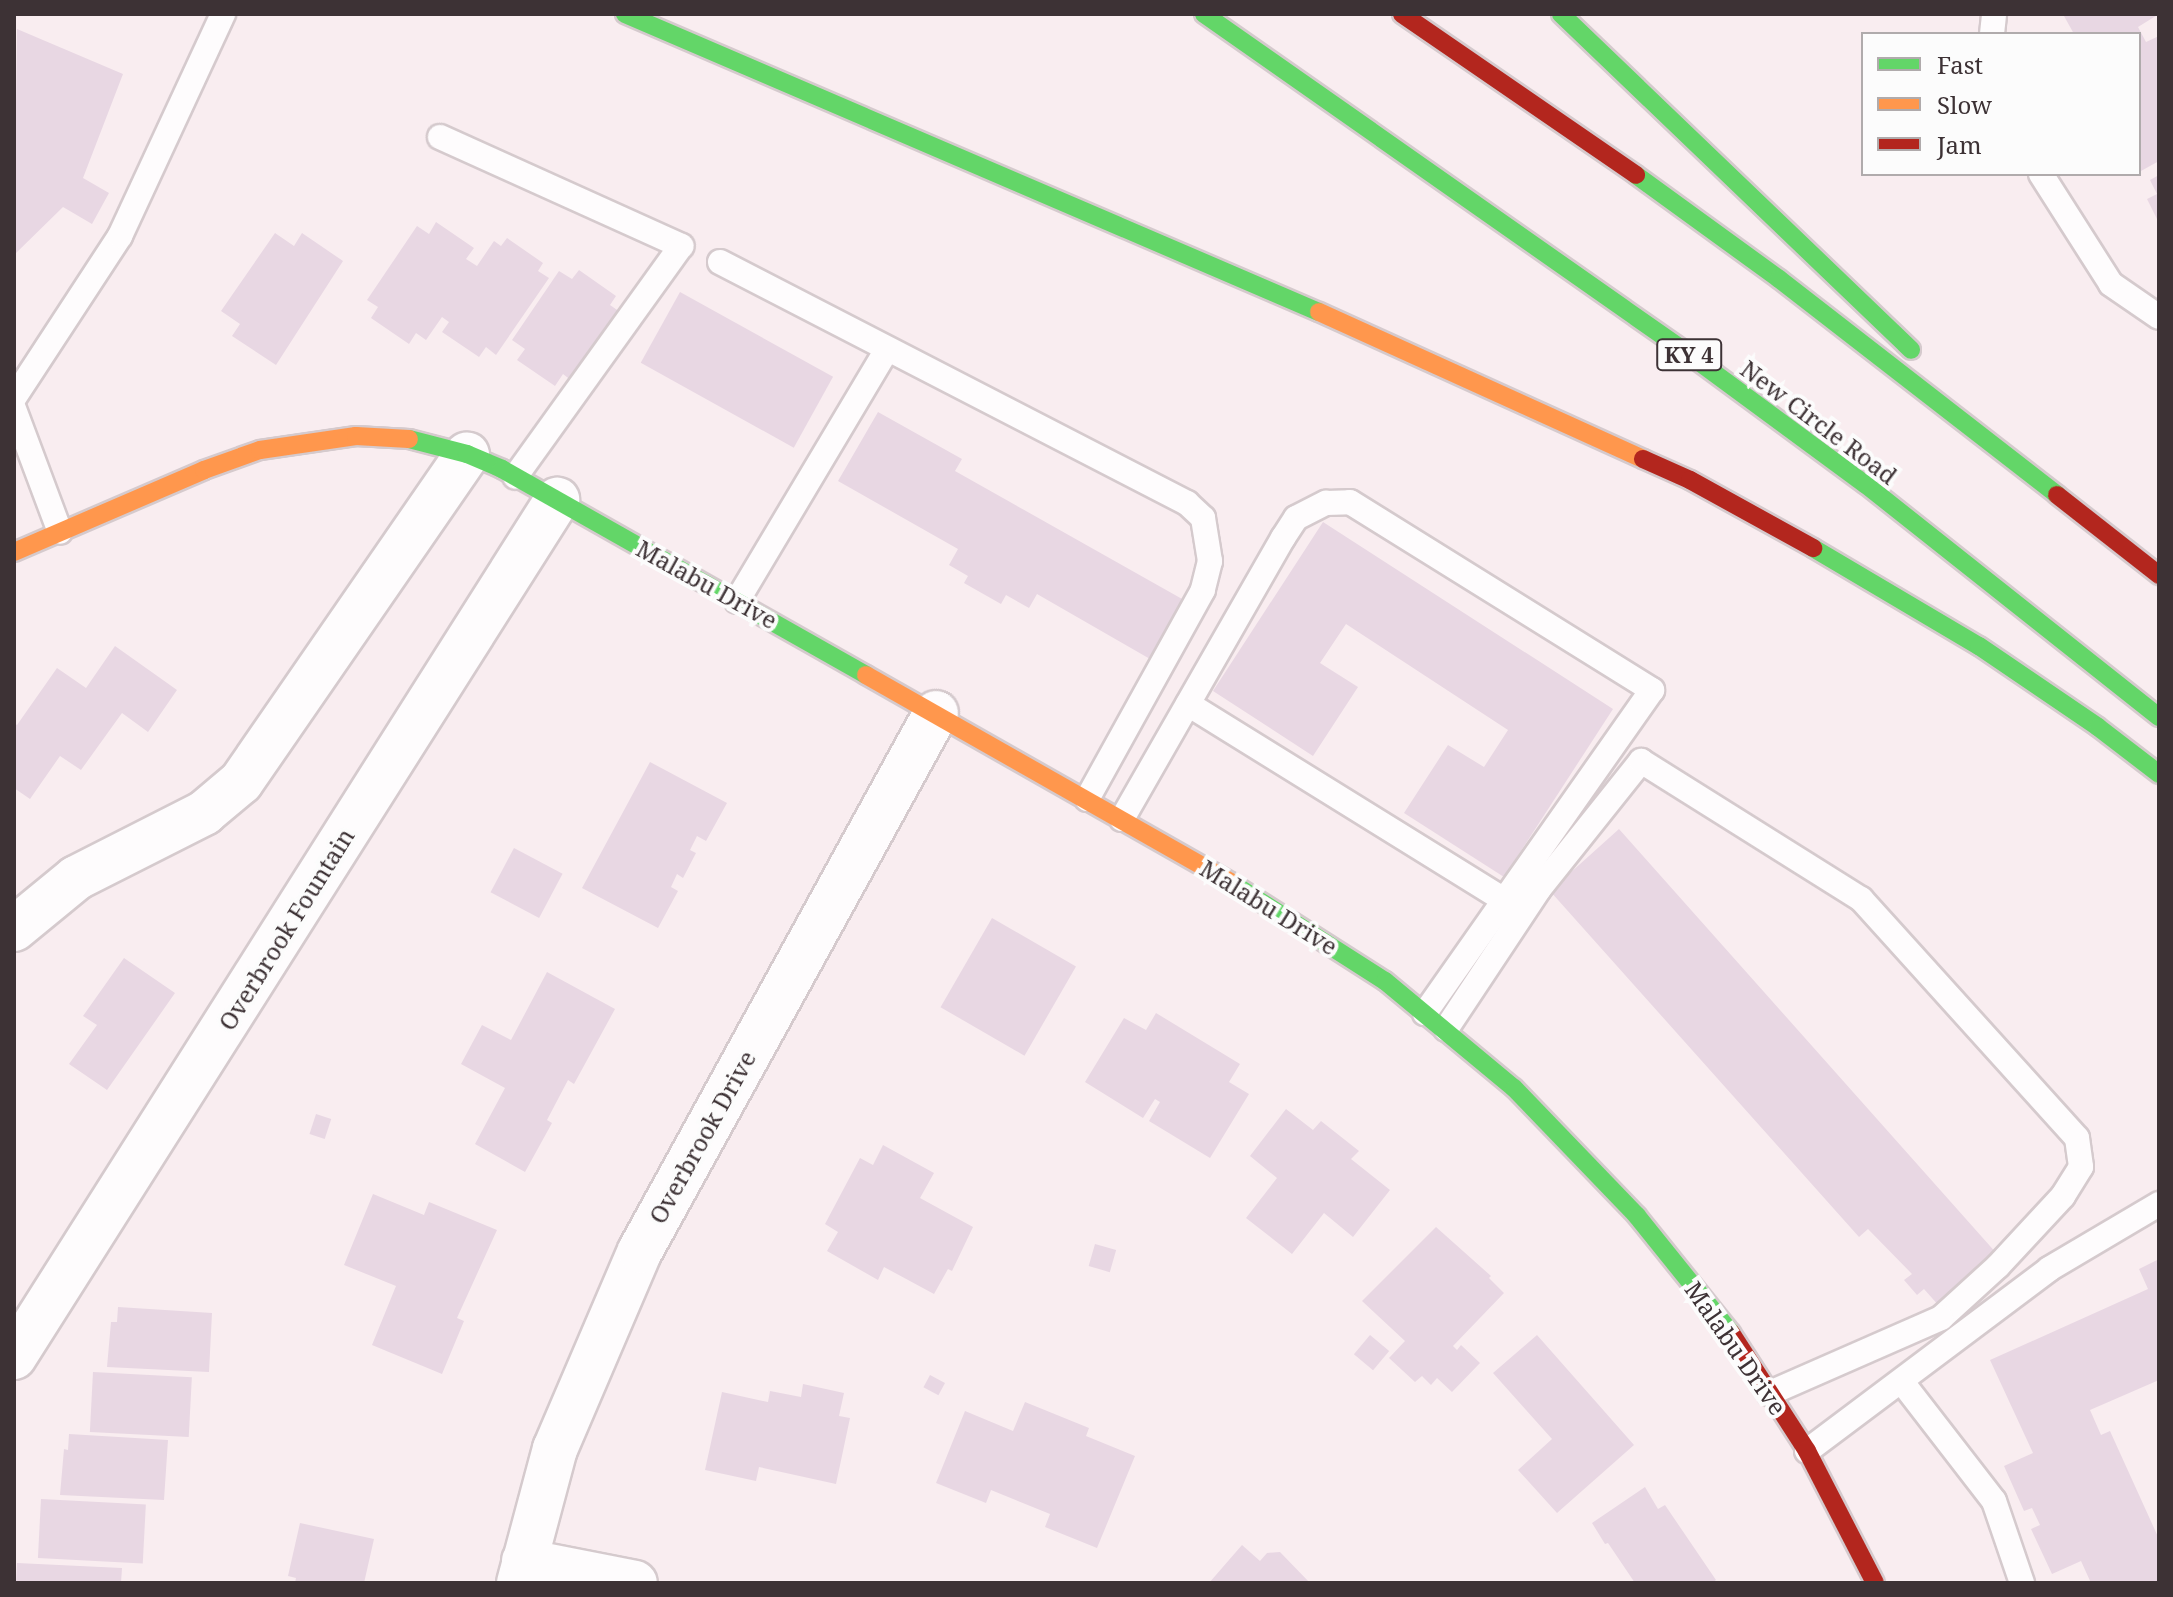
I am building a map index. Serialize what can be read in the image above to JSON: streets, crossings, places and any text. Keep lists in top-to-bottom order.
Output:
{
  "streets": {
    "main road": ["KY 4", "New Circle Road", "Malabu Drive"],
    "street": ["Overbrook Fountain", "Overbrook Drive"]
  },
  "crossings": [
    ["Malabu Drive", "Overbrook Fountain"],
    ["Malabu Drive", "Overbrook Drive"]
  ],
  "legend": ["Fast", "Slow", "Jam"]
}
